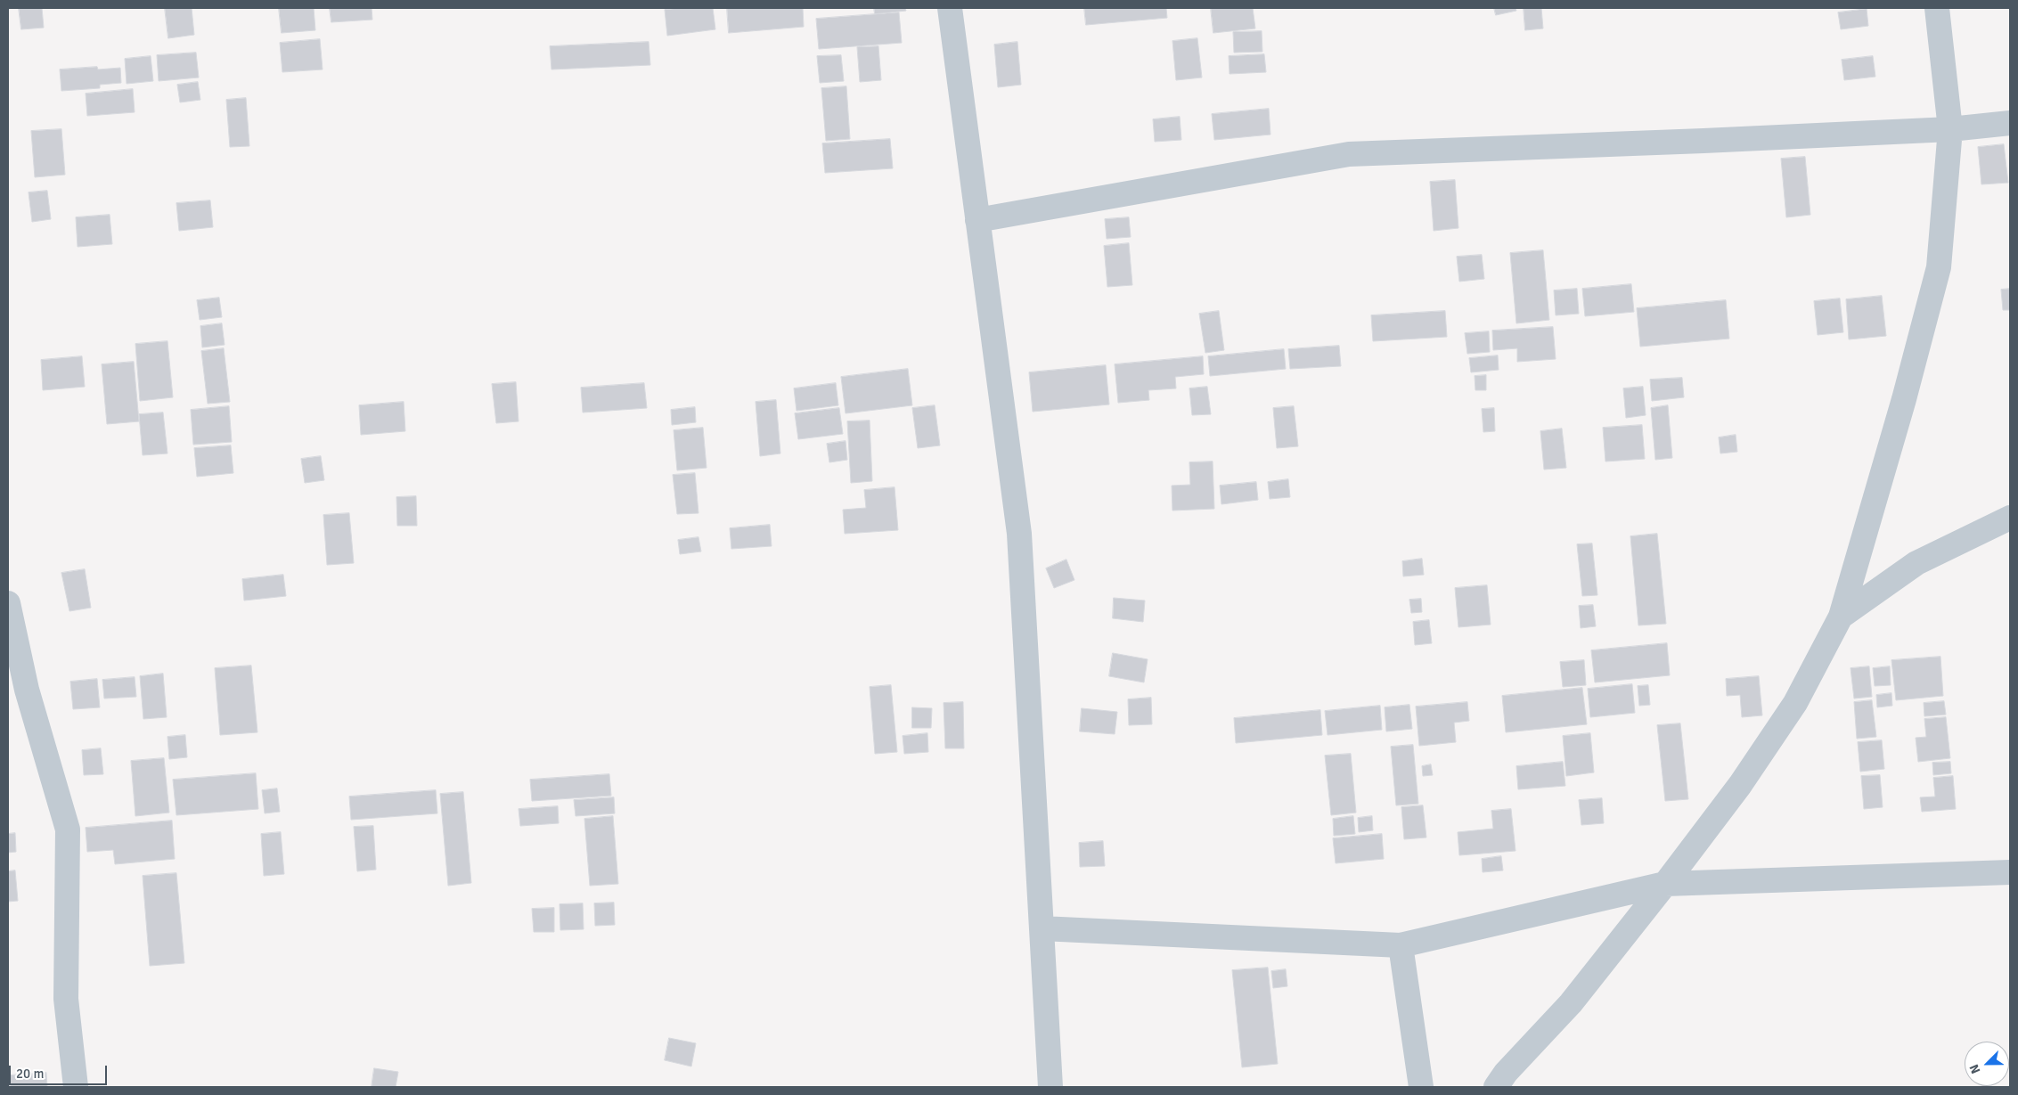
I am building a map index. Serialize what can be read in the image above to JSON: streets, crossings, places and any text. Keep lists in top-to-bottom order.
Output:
{
  "scale_bar": "20 m",
  "north": "bottom left"
}
